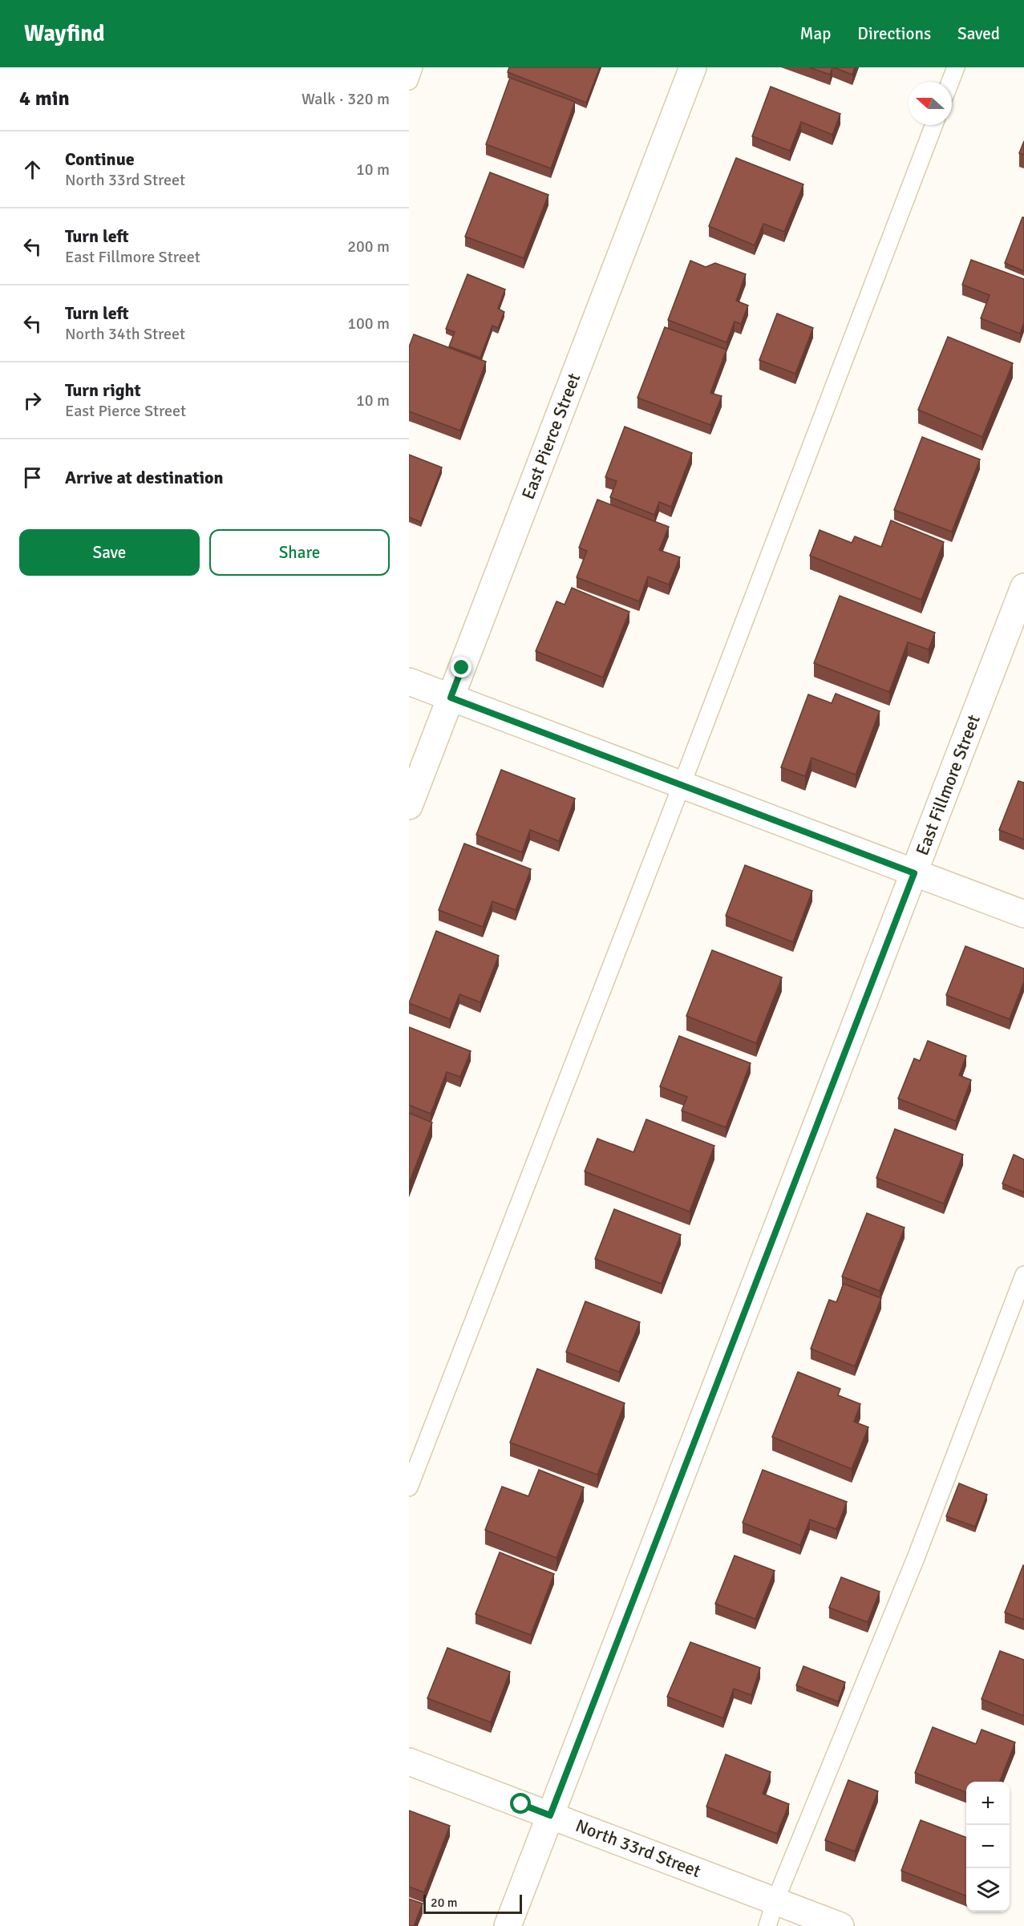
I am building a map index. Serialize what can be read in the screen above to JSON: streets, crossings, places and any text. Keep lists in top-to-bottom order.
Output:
{
  "streets": {
    "street": ["East Pierce Street", "East Fillmore Street", "North 33rd Street"]
  },
  "crossings": [
    ["East Fillmore Street", "North 33rd Street"]
  ],
  "scale_bar": "20 m",
  "north": "left",
  "page": {
    "header": "Wayfind",
    "nav": ["Map", "Directions", "Saved"],
    "heading": ["4 min", "Walk · 320 m"],
    "list": [
      ["Continue", "North 33rd Street", "10 m"],
      ["Turn left", "East Fillmore Street", "200 m"],
      ["Turn left", "North 34th Street", "100 m"],
      ["Turn right", "East Pierce Street", "10 m"],
      "Arrive at destination"
    ],
    "buttons": ["Save", "Share"],
    "map_buttons": ["+", "−"],
    "scale": "20 m"
  }
}
